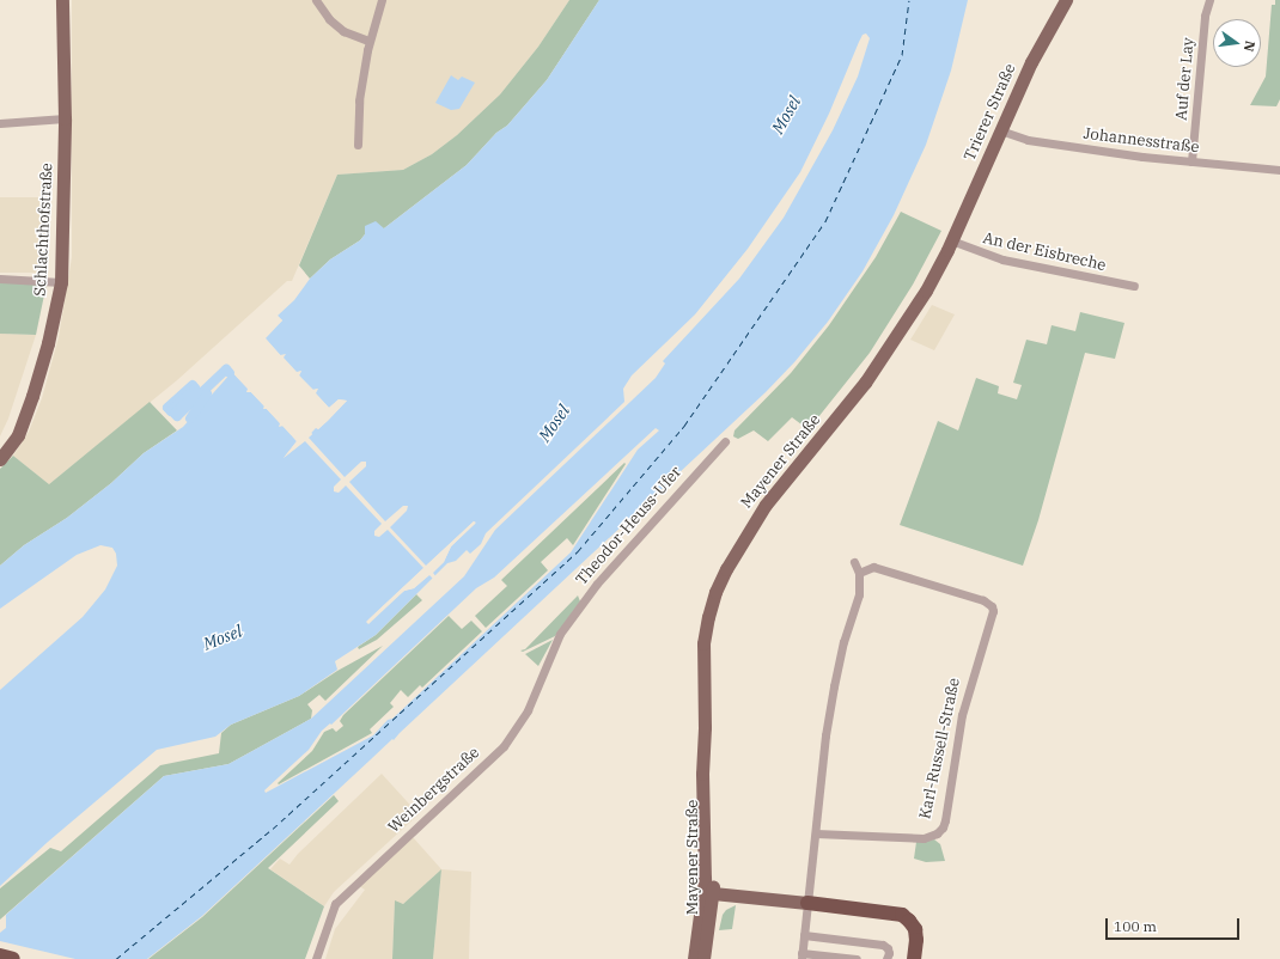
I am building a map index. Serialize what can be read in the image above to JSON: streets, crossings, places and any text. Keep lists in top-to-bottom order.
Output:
{
  "streets": {
    "main road": ["Trierer Straße", "Schlachthofstraße", "Mayener Straße"],
    "street": [
      "Auf der Lay",
      "Johannesstraße",
      "An der Eisbreche",
      "Theodor-Heuss-Ufer",
      "Karl-Russell-Straße",
      "Weinbergstraße"
    ]
  },
  "crossings": [
    ["Auf der Lay", "Johannesstraße"],
    ["Trierer Straße", "Johannesstraße"],
    ["Trierer Straße", "An der Eisbreche"],
    ["Trierer Straße", "Mayener Straße"],
    ["An der Eisbreche", "Mayener Straße"],
    ["Theodor-Heuss-Ufer", "Weinbergstraße"]
  ],
  "water": ["Mosel"],
  "scale_bar": "100 m",
  "north": "right"
}
